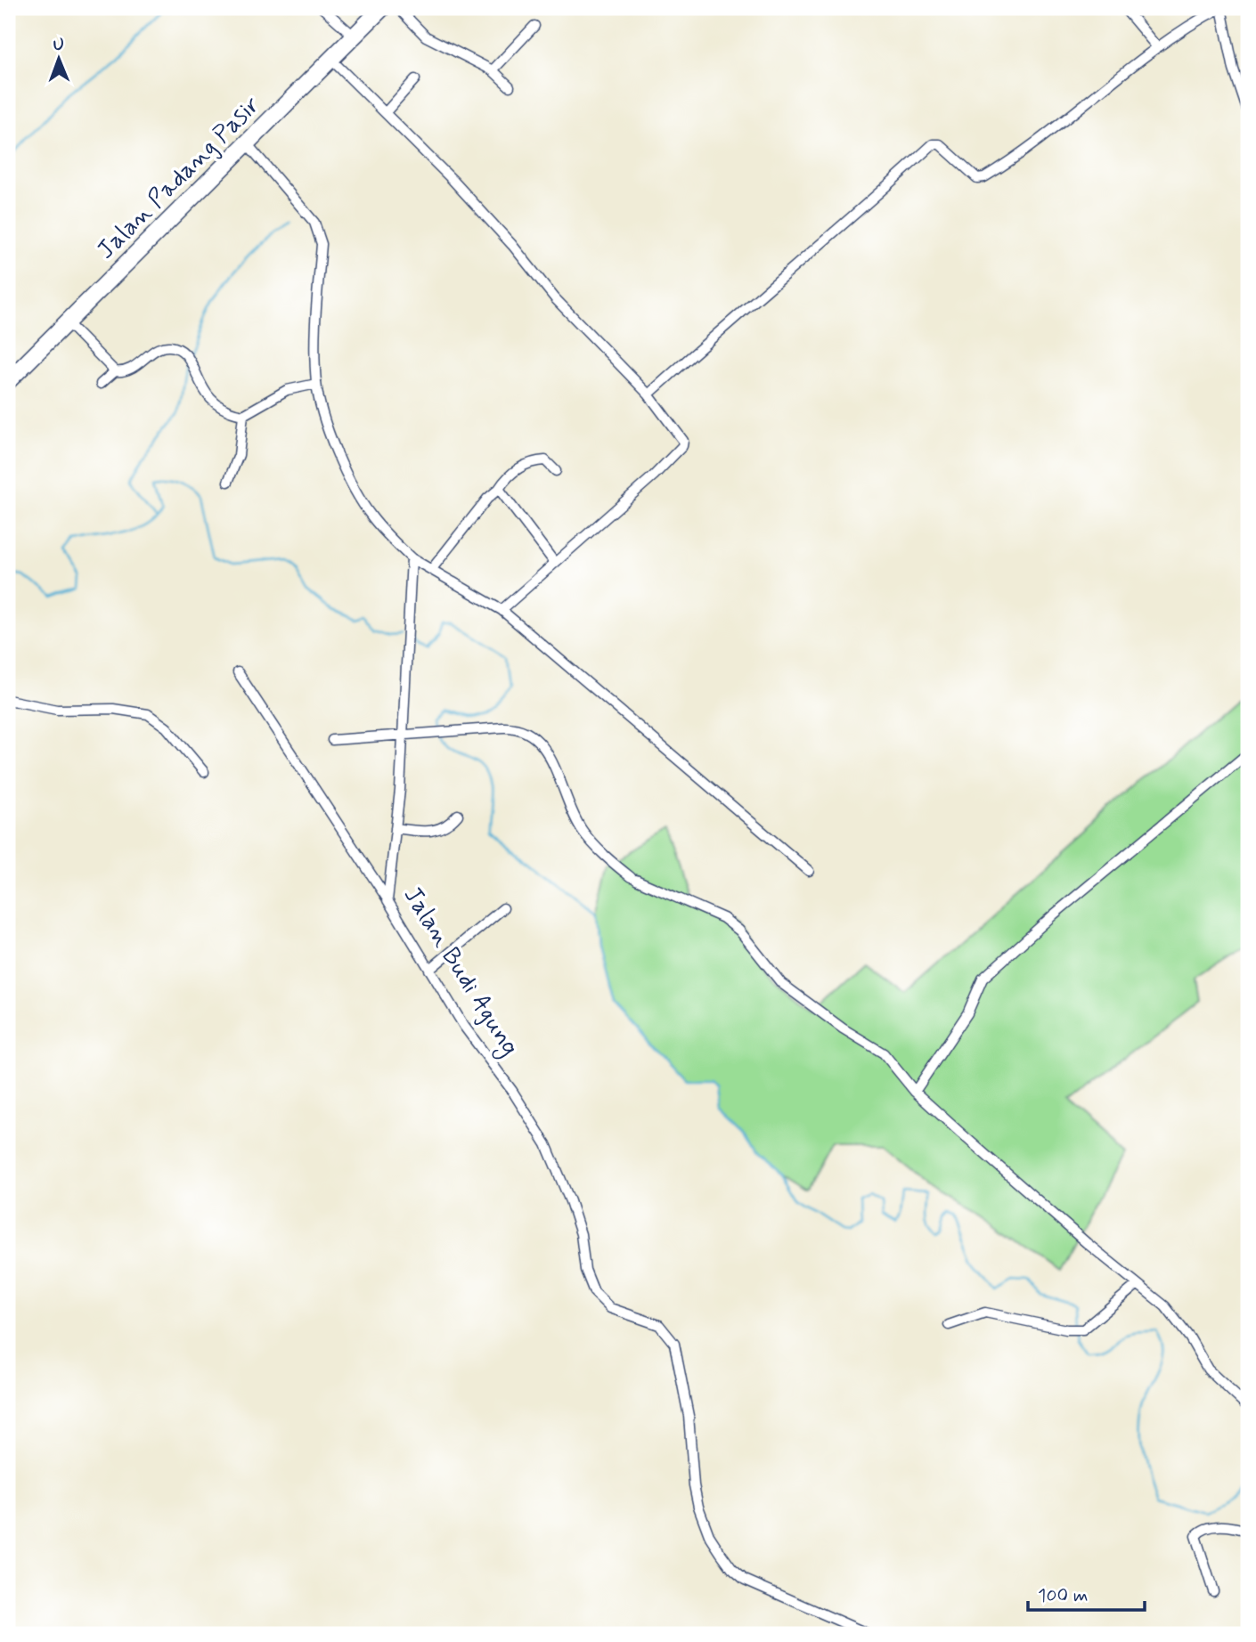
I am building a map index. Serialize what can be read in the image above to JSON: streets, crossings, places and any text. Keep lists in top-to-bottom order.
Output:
{
  "streets": {
    "highway": ["Jalan Padang Pasir"],
    "street": ["Jalan Budi Agung"]
  },
  "scale_bar": "100 m",
  "north": "top"
}
